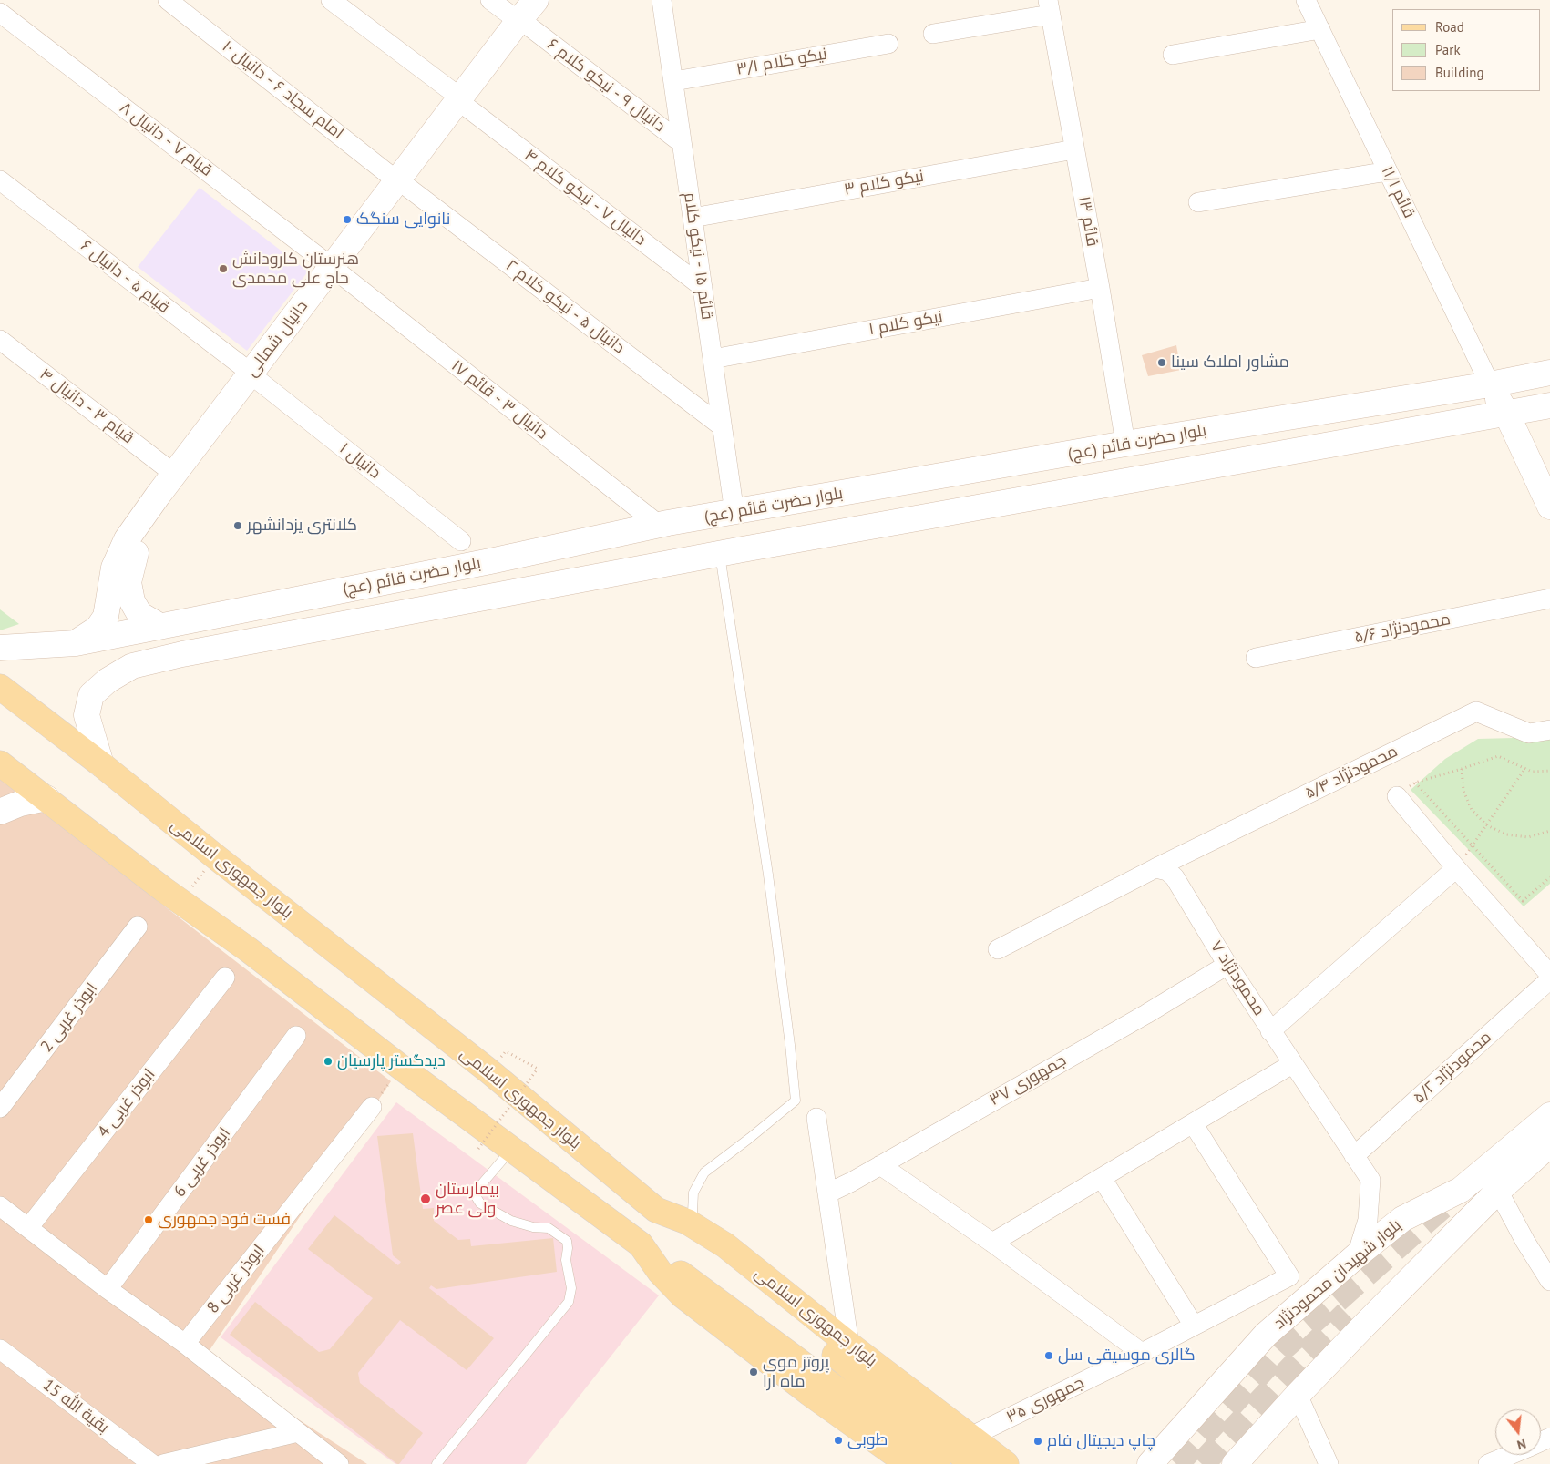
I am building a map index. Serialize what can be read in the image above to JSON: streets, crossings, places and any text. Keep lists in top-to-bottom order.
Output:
{
  "streets": {
    "main road": [
      "دانیال شمالی",
      "بلوار حضرت قائم (عج)",
      "بلوار جمهوری اسلامی",
      "بلوار شهیدان محمودنژاد"
    ],
    "street": [
      "نیکو کلام ۳/۱",
      "دانیال ۹ - نیکو کلام ۶",
      "امام سجاد ۶ - دانیال ۱۰",
      "قیام ۷ - دانیال ۸",
      "نیکو کلام ۳",
      "قائم ۱۱/۱",
      "دانیال ۷ - نیکو کلام ۴",
      "قائم ۱۳",
      "قائم ۱۵ - نیکو کلام",
      "قیام ۵ - دانیال ۶",
      "دانیال ۵ - نیکو کلام ۲",
      "نیکو کلام ۱",
      "دانیال ۳ - قائم ۱۷",
      "قیام ۳ - دانیال ۴",
      "دانیال ۱",
      "محمودنژاد ۵/۶",
      "محمودنژاد ۵/۴",
      "محمودنژاد ۷",
      "ابوذر غربی 2",
      "محمودنژاد ۵/۲",
      "جمهوری ۳۷",
      "ابوذر غربی 4",
      "ابوذر غربی 6",
      "ابوذر غربی 8",
      "جمهوری ۳۵",
      "بقیة الله 15"
    ]
  },
  "crossings": [
    ["نیکو کلام ۳/۱", "قائم ۱۵ - نیکو کلام"],
    ["دانیال ۹ - نیکو کلام ۶", "قائم ۱۵ - نیکو کلام"],
    ["دانیال ۹ - نیکو کلام ۶", "دانیال شمالی"],
    ["امام سجاد ۶ - دانیال ۱۰", "دانیال ۵ - نیکو کلام ۲"],
    ["امام سجاد ۶ - دانیال ۱۰", "دانیال شمالی"],
    ["قیام ۷ - دانیال ۸", "دانیال شمالی"],
    ["قیام ۷ - دانیال ۸", "دانیال ۳ - قائم ۱۷"],
    ["نیکو کلام ۳", "قائم ۱۳"],
    ["نیکو کلام ۳", "قائم ۱۵ - نیکو کلام"],
    ["قائم ۱۱/۱", "بلوار حضرت قائم (عج)"],
    ["دانیال ۷ - نیکو کلام ۴", "قائم ۱۵ - نیکو کلام"],
    ["دانیال ۷ - نیکو کلام ۴", "دانیال شمالی"],
    ["قائم ۱۳", "نیکو کلام ۱"],
    ["قائم ۱۳", "بلوار حضرت قائم (عج)"],
    ["قائم ۱۵ - نیکو کلام", "دانیال ۵ - نیکو کلام ۲"],
    ["قائم ۱۵ - نیکو کلام", "نیکو کلام ۱"],
    ["قائم ۱۵ - نیکو کلام", "بلوار حضرت قائم (عج)"],
    ["قیام ۵ - دانیال ۶", "دانیال شمالی"],
    ["قیام ۵ - دانیال ۶", "دانیال ۱"],
    ["دانیال ۵ - نیکو کلام ۲", "دانیال شمالی"],
    ["دانیال شمالی", "دانیال ۳ - قائم ۱۷"],
    ["دانیال شمالی", "قیام ۳ - دانیال ۴"],
    ["دانیال شمالی", "بلوار حضرت قائم (عج)"],
    ["دانیال شمالی", "دانیال ۱"],
    ["دانیال ۳ - قائم ۱۷", "بلوار حضرت قائم (عج)"],
    ["بلوار حضرت قائم (عج)", "بلوار جمهوری اسلامی"],
    ["محمودنژاد ۵/۴", "محمودنژاد ۷"],
    ["بلوار جمهوری اسلامی", "جمهوری ۳۵"],
    ["محمودنژاد ۷", "محمودنژاد ۵/۲"],
    ["محمودنژاد ۷", "جمهوری ۳۷"],
    ["محمودنژاد ۷", "بلوار شهیدان محمودنژاد"]
  ],
  "places": [
    "نانوایی سنگک",
    "هنرستان کارودانش حاج علی محمدی",
    "مشاور املاک سینا",
    "کلانتری یزدانشهر",
    "دیدگستر پارسیان",
    "بیمارستان ولی عصر",
    "فست فود جمهوری",
    "گالری موسیقی سل",
    "پروتز موی ماه ارا",
    "طوبی",
    "چاپ دیجیتال فام"
  ],
  "legend": ["Road", "Park", "Building"],
  "north": "bottom"
}
